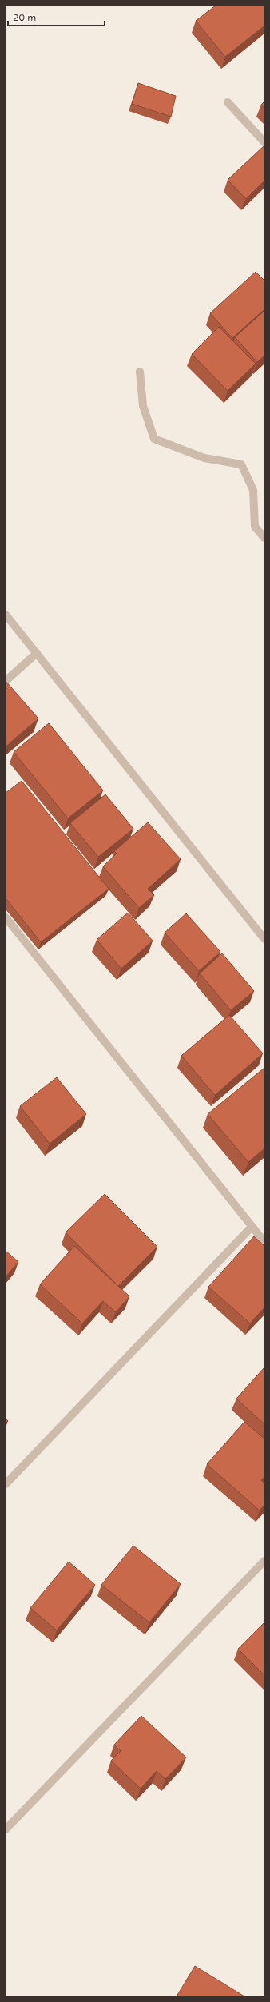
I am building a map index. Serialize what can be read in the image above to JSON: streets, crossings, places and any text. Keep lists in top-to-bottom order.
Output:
{
  "scale_bar": "20 m"
}
